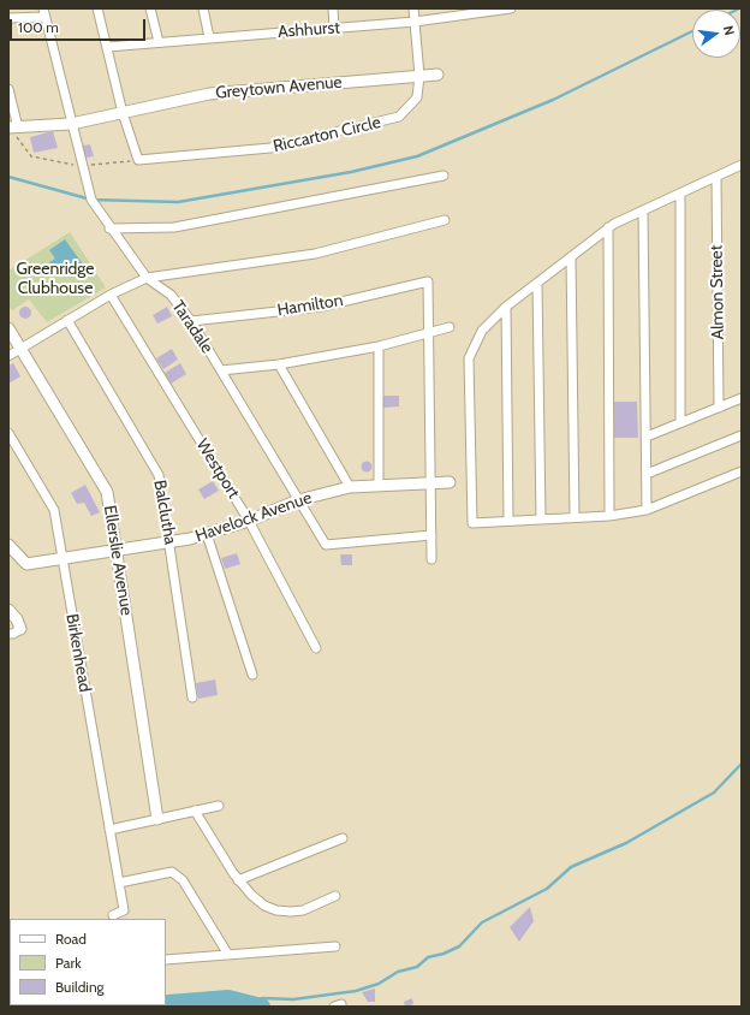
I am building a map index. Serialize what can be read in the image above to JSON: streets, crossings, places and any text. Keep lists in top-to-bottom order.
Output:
{
  "streets": {
    "street": [
      "Ashhurst",
      "Greytown Avenue",
      "Riccarton Circle",
      "Almon Street",
      "Hamilton",
      "Taradale",
      "Westport",
      "Balclutha",
      "Havelock Avenue",
      "Ellerslie Avenue",
      "Birkenhead"
    ]
  },
  "crossings": [
    ["Ashhurst", "Riccarton Circle"],
    ["Greytown Avenue", "Riccarton Circle"],
    ["Greytown Avenue", "Taradale"],
    ["Hamilton", "Taradale"],
    ["Taradale", "Havelock Avenue"],
    ["Westport", "Havelock Avenue"],
    ["Balclutha", "Havelock Avenue"],
    ["Havelock Avenue", "Ellerslie Avenue"],
    ["Havelock Avenue", "Birkenhead"]
  ],
  "parks": ["Greenridge Clubhouse"],
  "legend": ["Road", "Park", "Building"],
  "scale_bar": "100 m",
  "north": "right"
}
